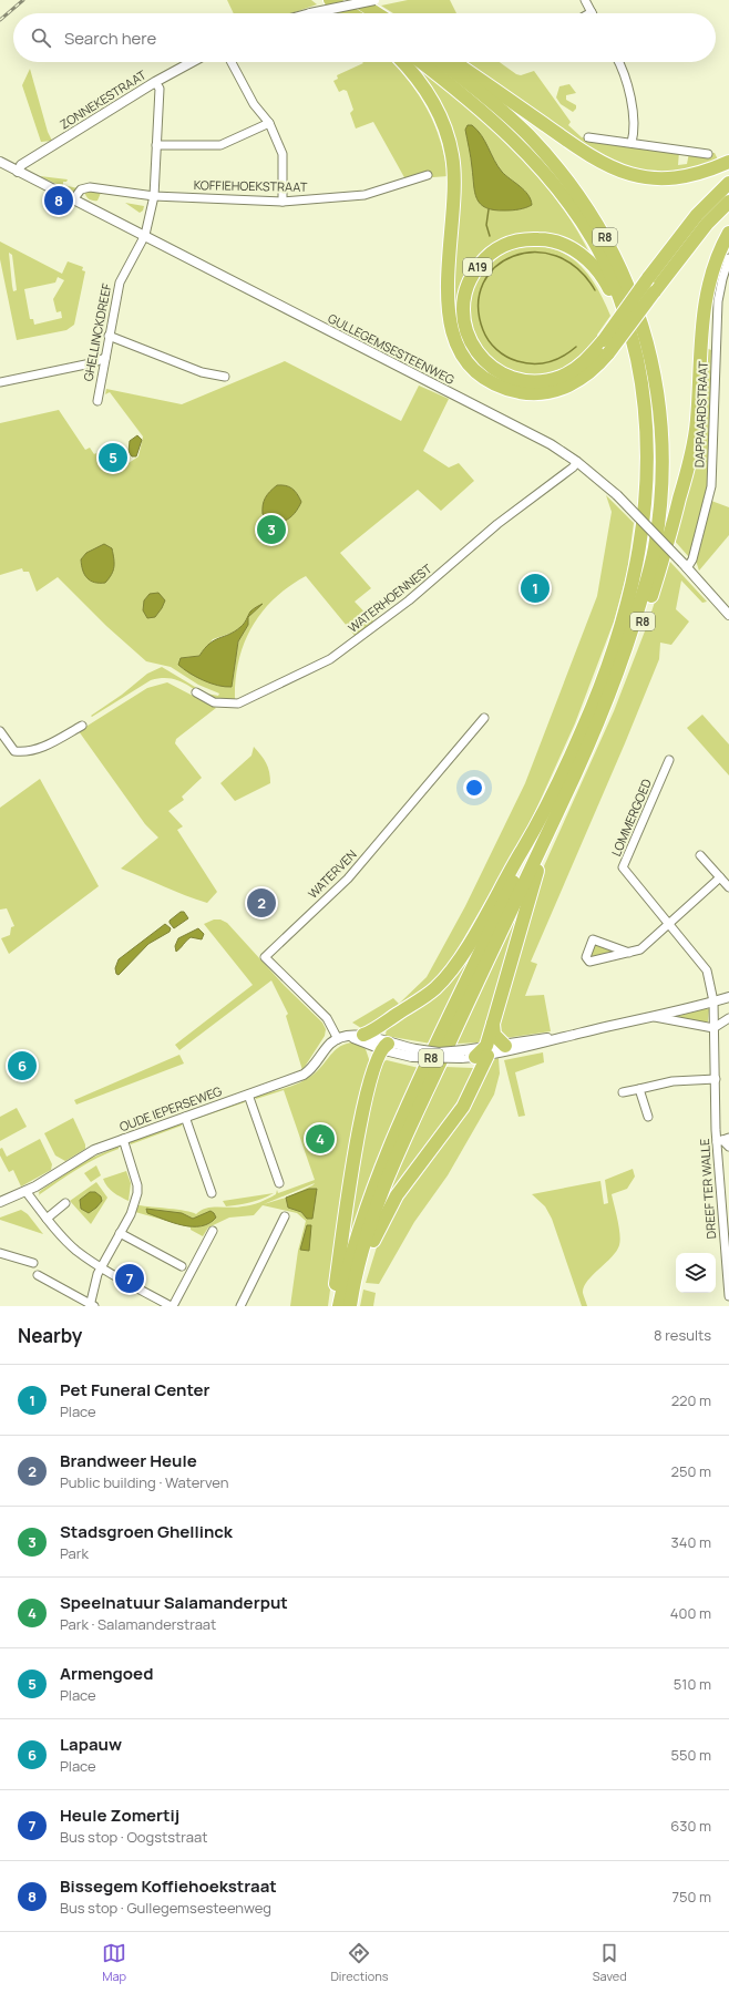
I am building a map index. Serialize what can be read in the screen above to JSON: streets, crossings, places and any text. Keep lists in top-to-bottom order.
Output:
{
  "streets": {
    "highway": ["R8", "A19"],
    "street": [
      "ZONNEKESTRAAT",
      "KOFFIEHOEKSTRAAT",
      "GHELLINCKDREEF",
      "GULLEGEMSESTEENWEG",
      "DAPPAARDSTRAAT",
      "WATERHOENNEST",
      "LOMMERGOED",
      "WATERVEN",
      "OUDE IEPERSEWEG",
      "DREEF TER WALLE"
    ]
  },
  "crossings": [
    ["ZONNEKESTRAAT", "GHELLINCKDREEF"],
    ["ZONNEKESTRAAT", "GULLEGEMSESTEENWEG"],
    ["KOFFIEHOEKSTRAAT", "GHELLINCKDREEF"],
    ["KOFFIEHOEKSTRAAT", "GULLEGEMSESTEENWEG"],
    ["R8", "A19"],
    ["GHELLINCKDREEF", "GULLEGEMSESTEENWEG"],
    ["GULLEGEMSESTEENWEG", "DAPPAARDSTRAAT"],
    ["GULLEGEMSESTEENWEG", "WATERHOENNEST"],
    ["LOMMERGOED", "DREEF TER WALLE"],
    ["WATERVEN", "OUDE IEPERSEWEG"]
  ],
  "page": {
    "search": "Search here",
    "pins": [
      "8",
      "5",
      "3",
      "1",
      "2",
      "6",
      "4",
      "7"
    ],
    "heading": ["Nearby", "8 results"],
    "list": [
      {
        "mark": "1",
        "name": "Pet Funeral Center",
        "note": "Place",
        "value": "220 m"
      },
      {
        "mark": "2",
        "name": "Brandweer Heule",
        "note": "Public building · Waterven",
        "value": "250 m"
      },
      {
        "mark": "3",
        "name": "Stadsgroen Ghellinck",
        "note": "Park",
        "value": "340 m"
      },
      {
        "mark": "4",
        "name": "Speelnatuur Salamanderput",
        "note": "Park · Salamanderstraat",
        "value": "400 m"
      },
      {
        "mark": "5",
        "name": "Armengoed",
        "note": "Place",
        "value": "510 m"
      },
      {
        "mark": "6",
        "name": "Lapauw",
        "note": "Place",
        "value": "550 m"
      },
      {
        "mark": "7",
        "name": "Heule Zomertij",
        "note": "Bus stop · Oogststraat",
        "value": "630 m"
      },
      {
        "mark": "8",
        "name": "Bissegem Koffiehoekstraat",
        "note": "Bus stop · Gullegemsesteenweg",
        "value": "750 m"
      }
    ],
    "nav": ["Map", "Directions", "Saved"]
  }
}
